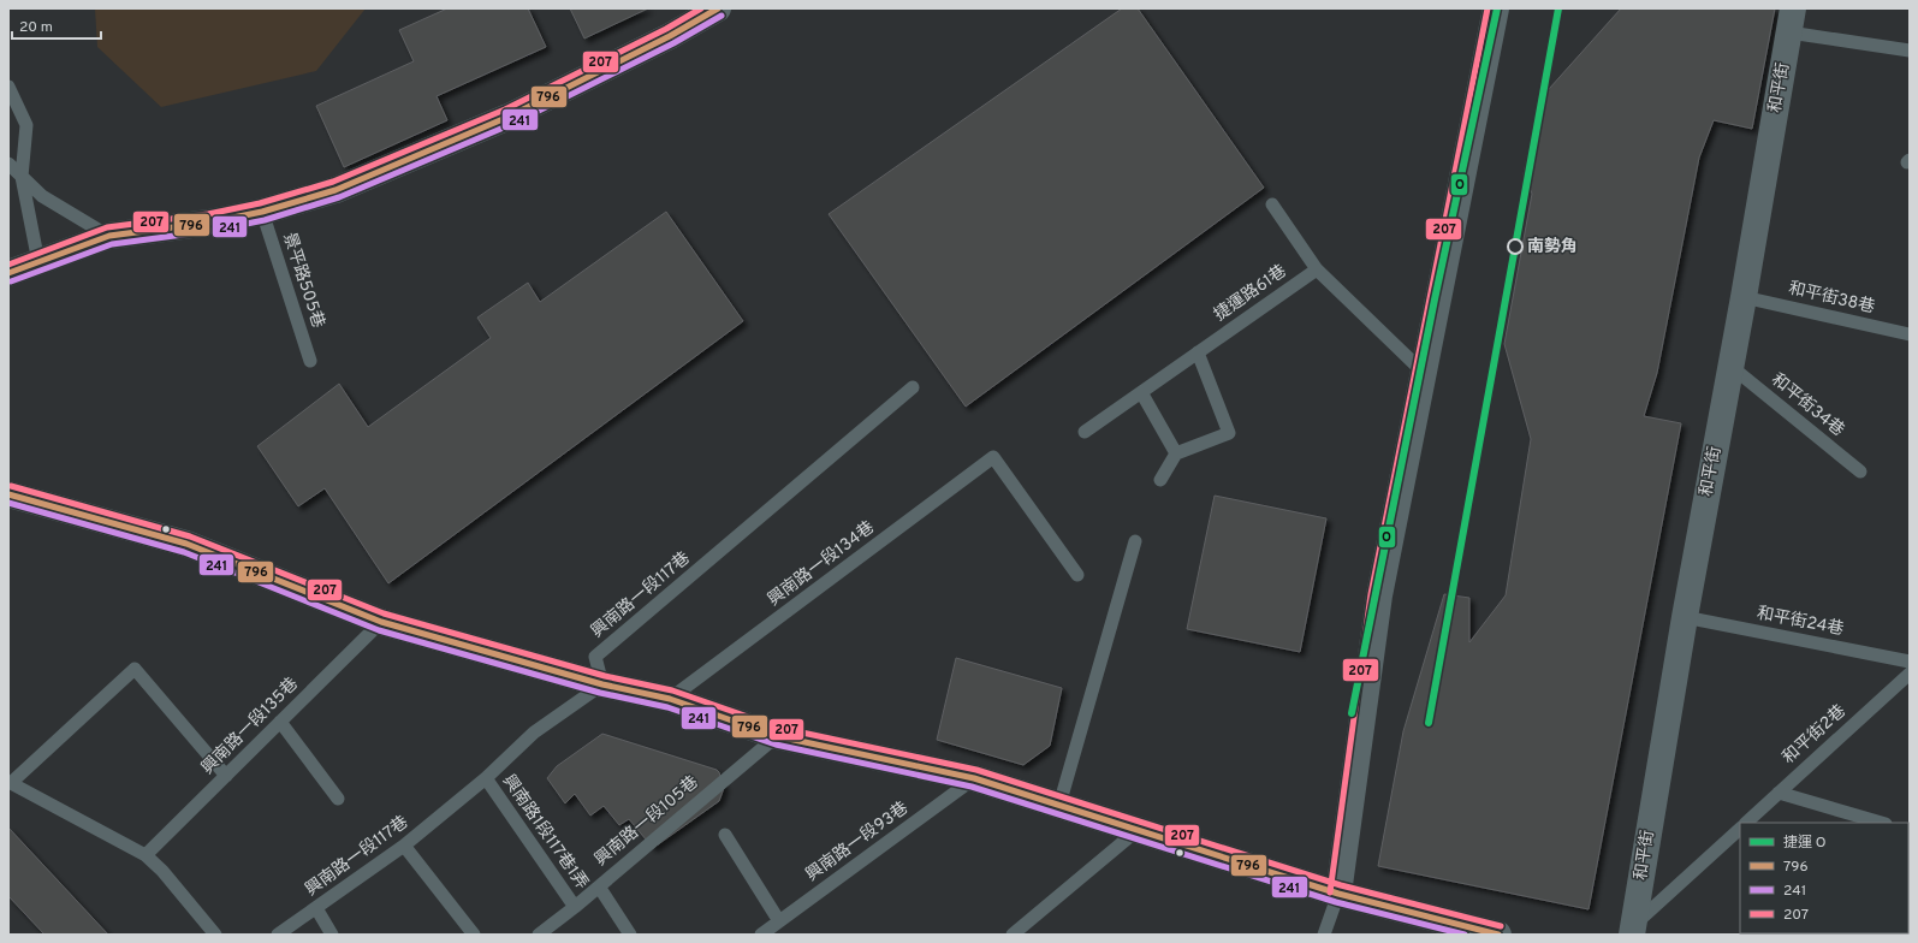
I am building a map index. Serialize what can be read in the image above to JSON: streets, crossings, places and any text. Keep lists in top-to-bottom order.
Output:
{
  "streets": {
    "street": ["和平街"],
    "lane": [
      "景平路505巷",
      "捷運路61巷",
      "和平街38巷",
      "和平街34巷",
      "興南路一段134巷",
      "興南路一段117巷",
      "和平街24巷",
      "興南路一段135巷",
      "和平街2巷",
      "興南路一段105巷",
      "興南路1段117巷1弄",
      "興南路一段93巷"
    ]
  },
  "crossings": [
    ["和平街", "和平街38巷"],
    ["和平街", "和平街34巷"],
    ["和平街", "和平街24巷"],
    ["興南路一段117巷", "興南路1段117巷1弄"],
    ["興南路一段105巷", "興南路1段117巷1弄"]
  ],
  "places": ["南勢角"],
  "lines": [
    "metro line O",
    "transit line 796",
    "transit line 207",
    "transit line 241"
  ],
  "legend": [
    "捷運 O",
    "796",
    "241",
    "207"
  ],
  "scale_bar": "20 m"
}
